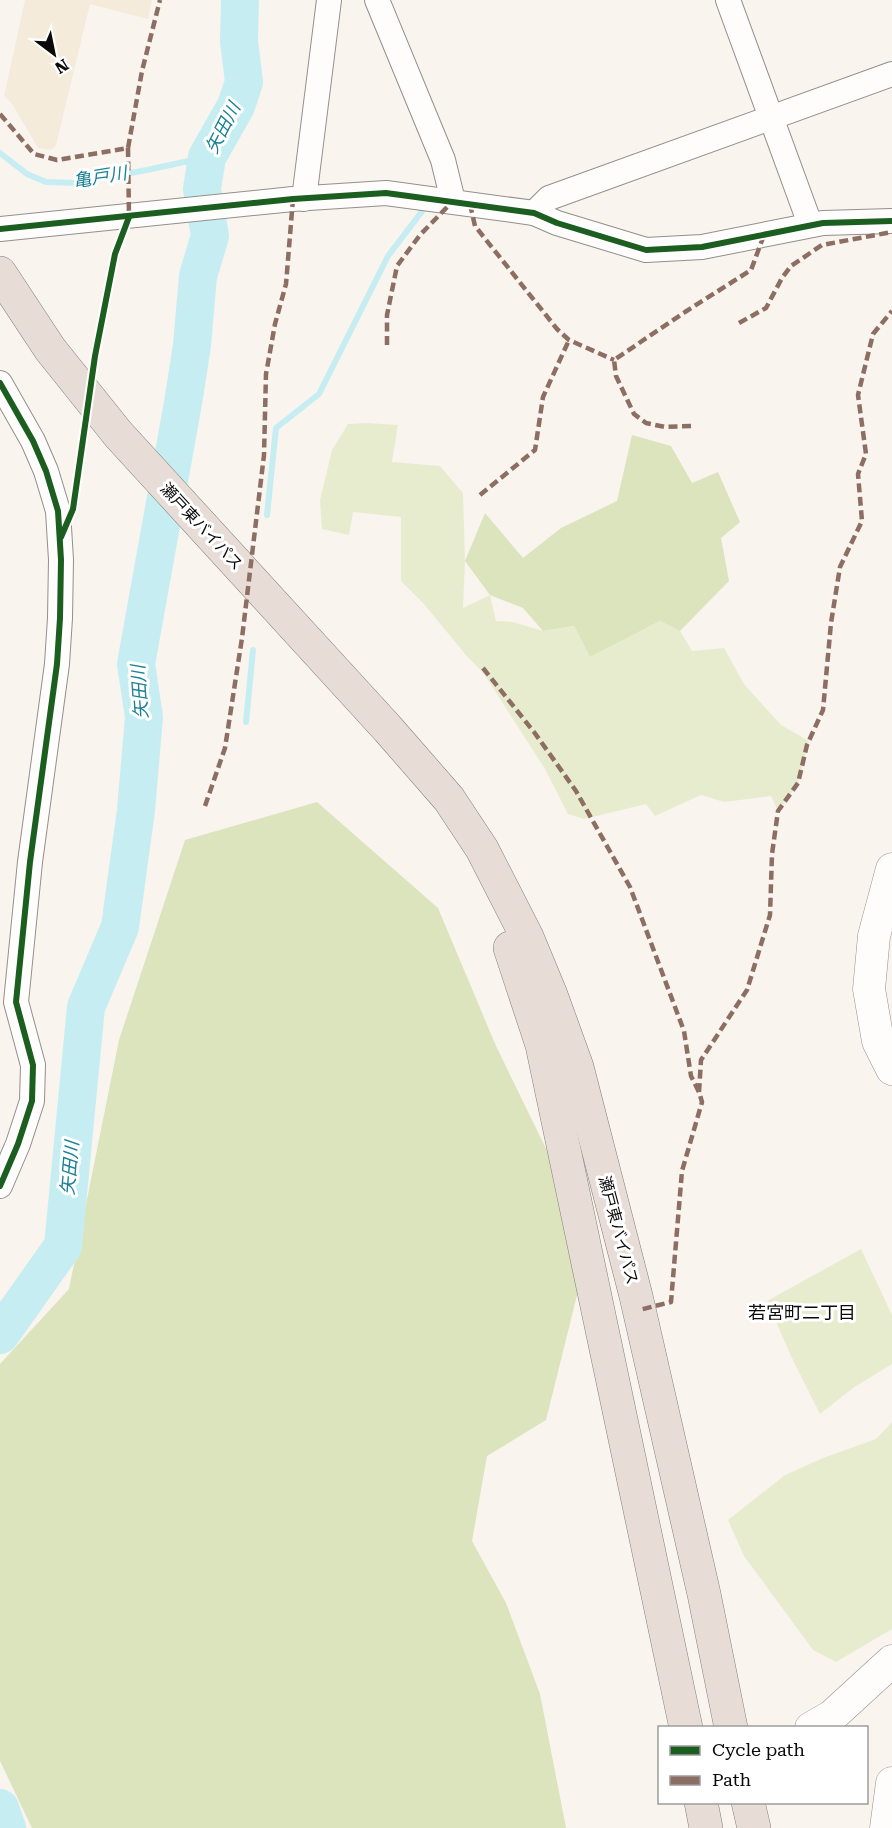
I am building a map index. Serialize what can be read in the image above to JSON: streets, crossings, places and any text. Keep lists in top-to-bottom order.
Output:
{
  "streets": {
    "highway": ["瀬戸東バイパス"]
  },
  "districts": ["若宮町二丁目"],
  "water": ["矢田川", "亀戸川"],
  "legend": ["Cycle path", "Path"],
  "north": "bottom right"
}
